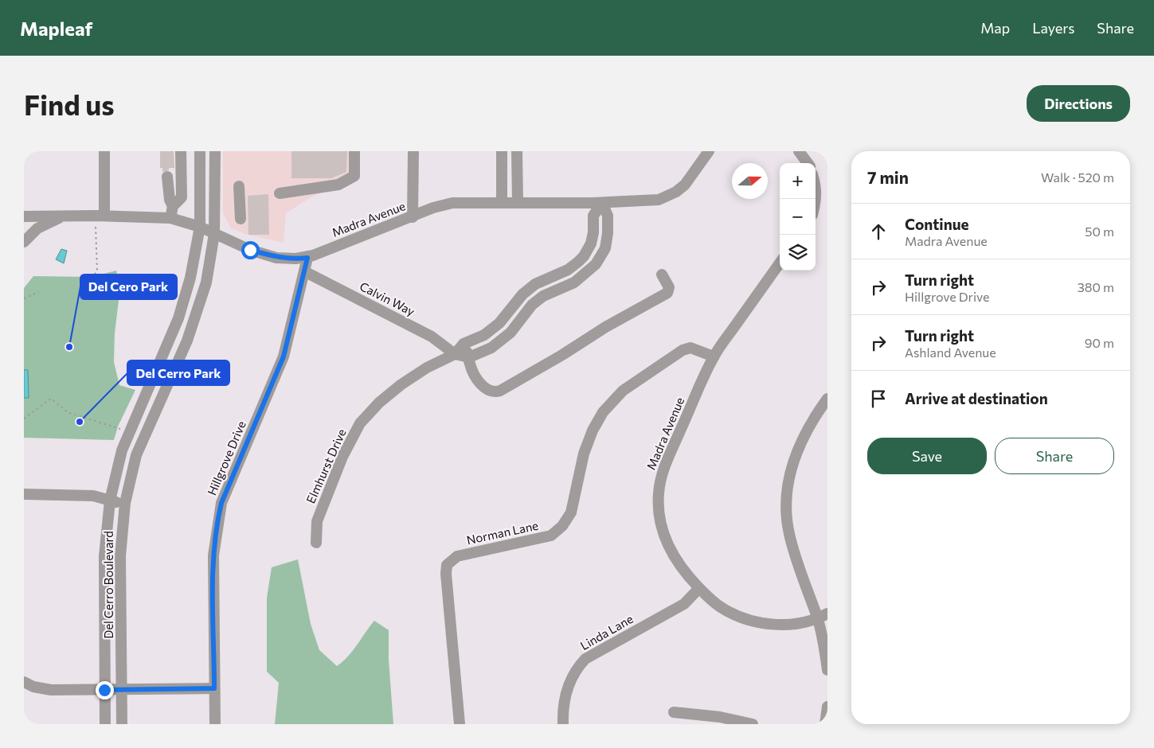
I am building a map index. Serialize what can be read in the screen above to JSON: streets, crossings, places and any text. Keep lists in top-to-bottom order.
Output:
{
  "streets": {
    "street": [
      "Madra Avenue",
      "Calvin Way",
      "Hillgrove Drive",
      "Elmhurst Drive",
      "Norman Lane",
      "Del Cerro Boulevard",
      "Linda Lane"
    ]
  },
  "crossings": [
    ["Madra Avenue", "Hillgrove Drive"],
    ["Madra Avenue", "Elmhurst Drive"],
    ["Madra Avenue", "Norman Lane"],
    ["Madra Avenue", "Del Cerro Boulevard"],
    ["Madra Avenue", "Linda Lane"],
    ["Calvin Way", "Hillgrove Drive"],
    ["Calvin Way", "Elmhurst Drive"]
  ],
  "places": ["Del Cero Park", "Del Cerro Park"],
  "north": "right",
  "page": {
    "header": "Mapleaf",
    "nav": ["Map", "Layers", "Share"],
    "buttons": [
      "Directions",
      ["Save", "Share"]
    ],
    "title": "Find us",
    "heading": ["7 min", "Walk · 520 m"],
    "map_buttons": ["+", "−"],
    "list": [
      ["Continue", "Madra Avenue", "50 m"],
      ["Turn right", "Hillgrove Drive", "380 m"],
      ["Turn right", "Ashland Avenue", "90 m"],
      "Arrive at destination"
    ]
  }
}
